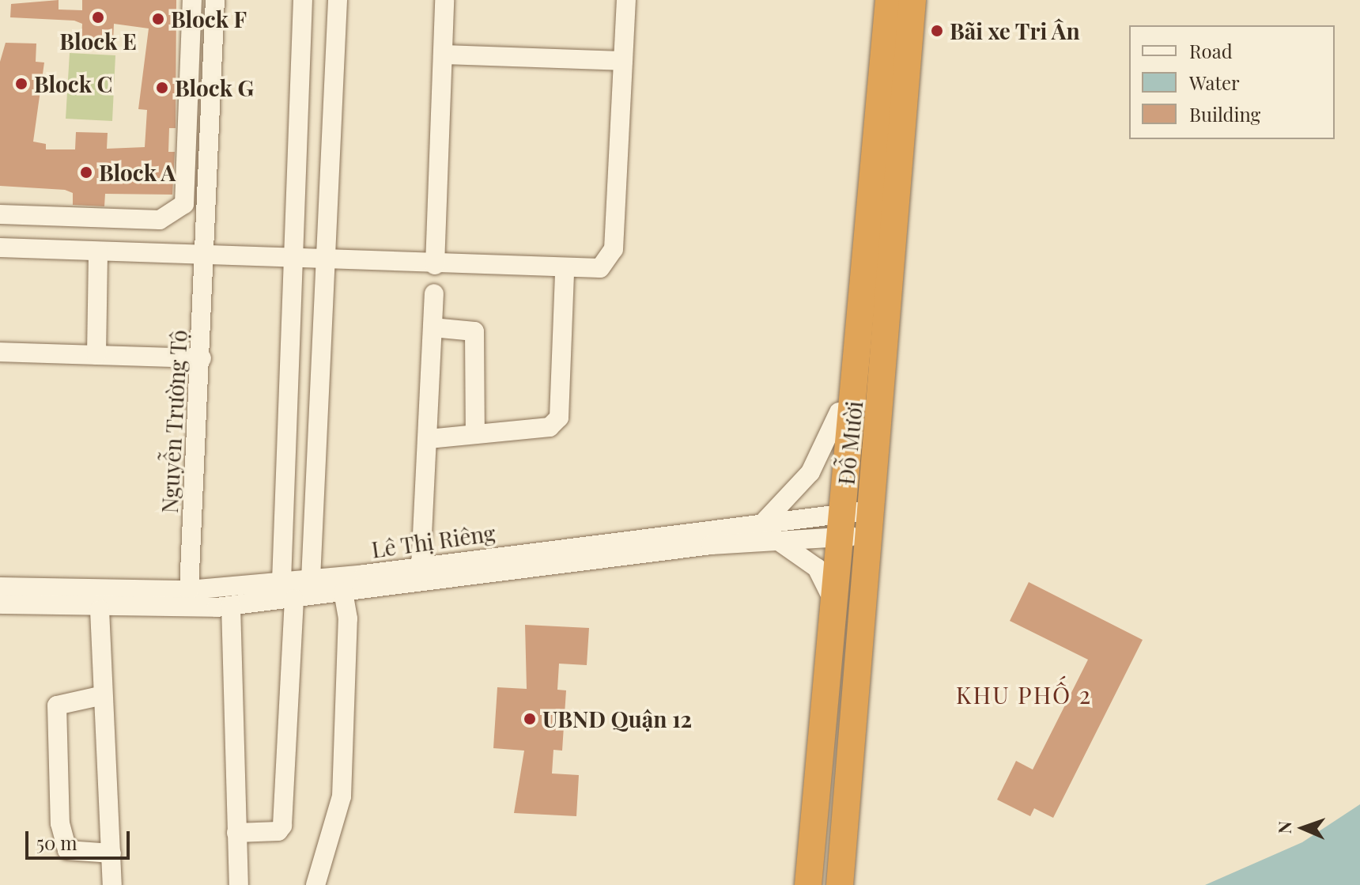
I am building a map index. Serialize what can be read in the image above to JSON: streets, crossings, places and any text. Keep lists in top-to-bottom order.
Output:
{
  "streets": {
    "highway": ["Đỗ Mười"],
    "street": ["Nguyễn Trường Tộ", "Lê Thị Riêng"]
  },
  "crossings": [
    ["Nguyễn Trường Tộ", "Lê Thị Riêng"],
    ["Đỗ Mười", "Lê Thị Riêng"]
  ],
  "districts": ["KHU PHỐ 2"],
  "places": [
    "Block E",
    "Block F",
    "Bãi xe Tri Ân",
    "Block C",
    "Block G",
    "Block A",
    "UBND Quận 12"
  ],
  "legend": ["Road", "Water", "Building"],
  "scale_bar": "50 m",
  "north": "left"
}
